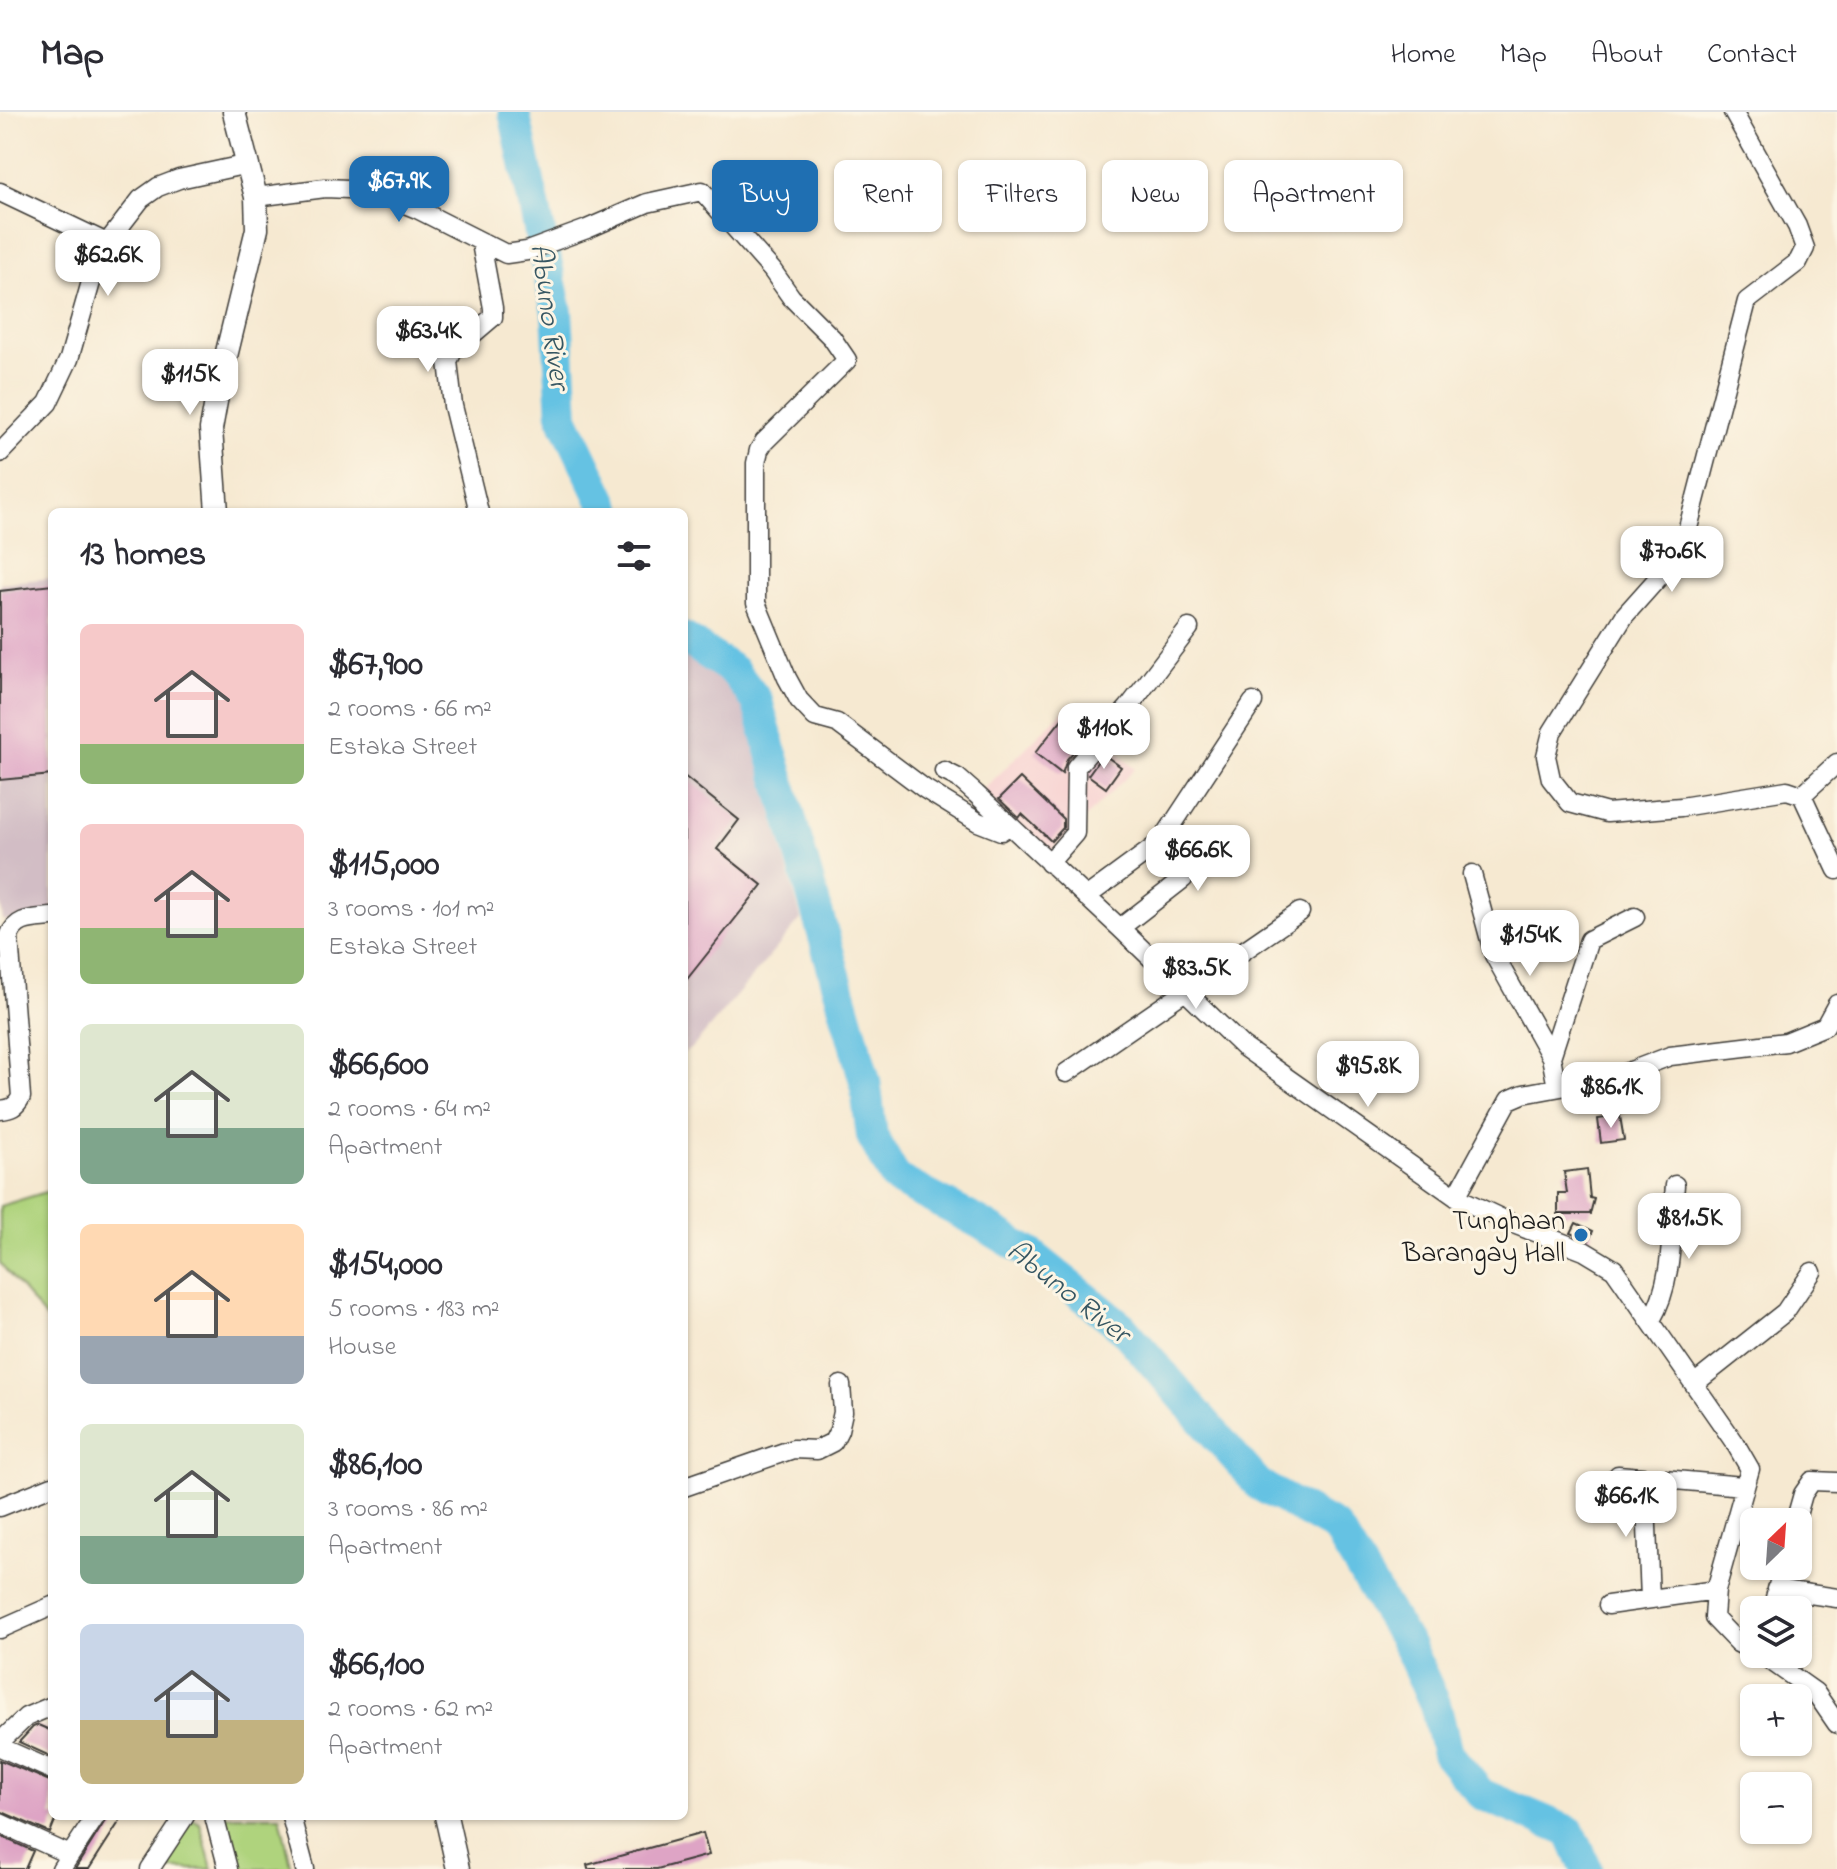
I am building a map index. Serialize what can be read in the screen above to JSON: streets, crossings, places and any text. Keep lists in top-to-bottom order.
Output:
{
  "water": ["Abuno River"],
  "places": ["Tunghaan Barangay Hall"],
  "north": "top right",
  "page": {
    "header": "Map",
    "nav": [
      "Home",
      "Map",
      "About",
      "Contact"
    ],
    "price": [
      "$67.9K",
      "$62.6K",
      "$63.4K",
      "$115K",
      "$70.6K",
      "$110K",
      "$66.6K",
      "$154K",
      "$83.5K",
      "$95.8K",
      "$86.1K",
      "$81.5K",
      "$66.1K"
    ],
    "chip": [
      "Buy",
      "Rent",
      "Filters",
      "New",
      "Apartment"
    ],
    "heading": "13 homes",
    "list": [
      {
        "name": "$67,900",
        "note": "2 rooms · 66 m² · Estaka Street"
      },
      {
        "name": "$115,000",
        "note": "3 rooms · 101 m² · Estaka Street"
      },
      {
        "name": "$66,600",
        "note": "2 rooms · 64 m² · Apartment"
      },
      {
        "name": "$154,000",
        "note": "5 rooms · 183 m² · House"
      },
      {
        "name": "$86,100",
        "note": "3 rooms · 86 m² · Apartment"
      },
      {
        "name": "$66,100",
        "note": "2 rooms · 62 m² · Apartment"
      }
    ],
    "map_buttons": ["+", "−"]
  }
}
